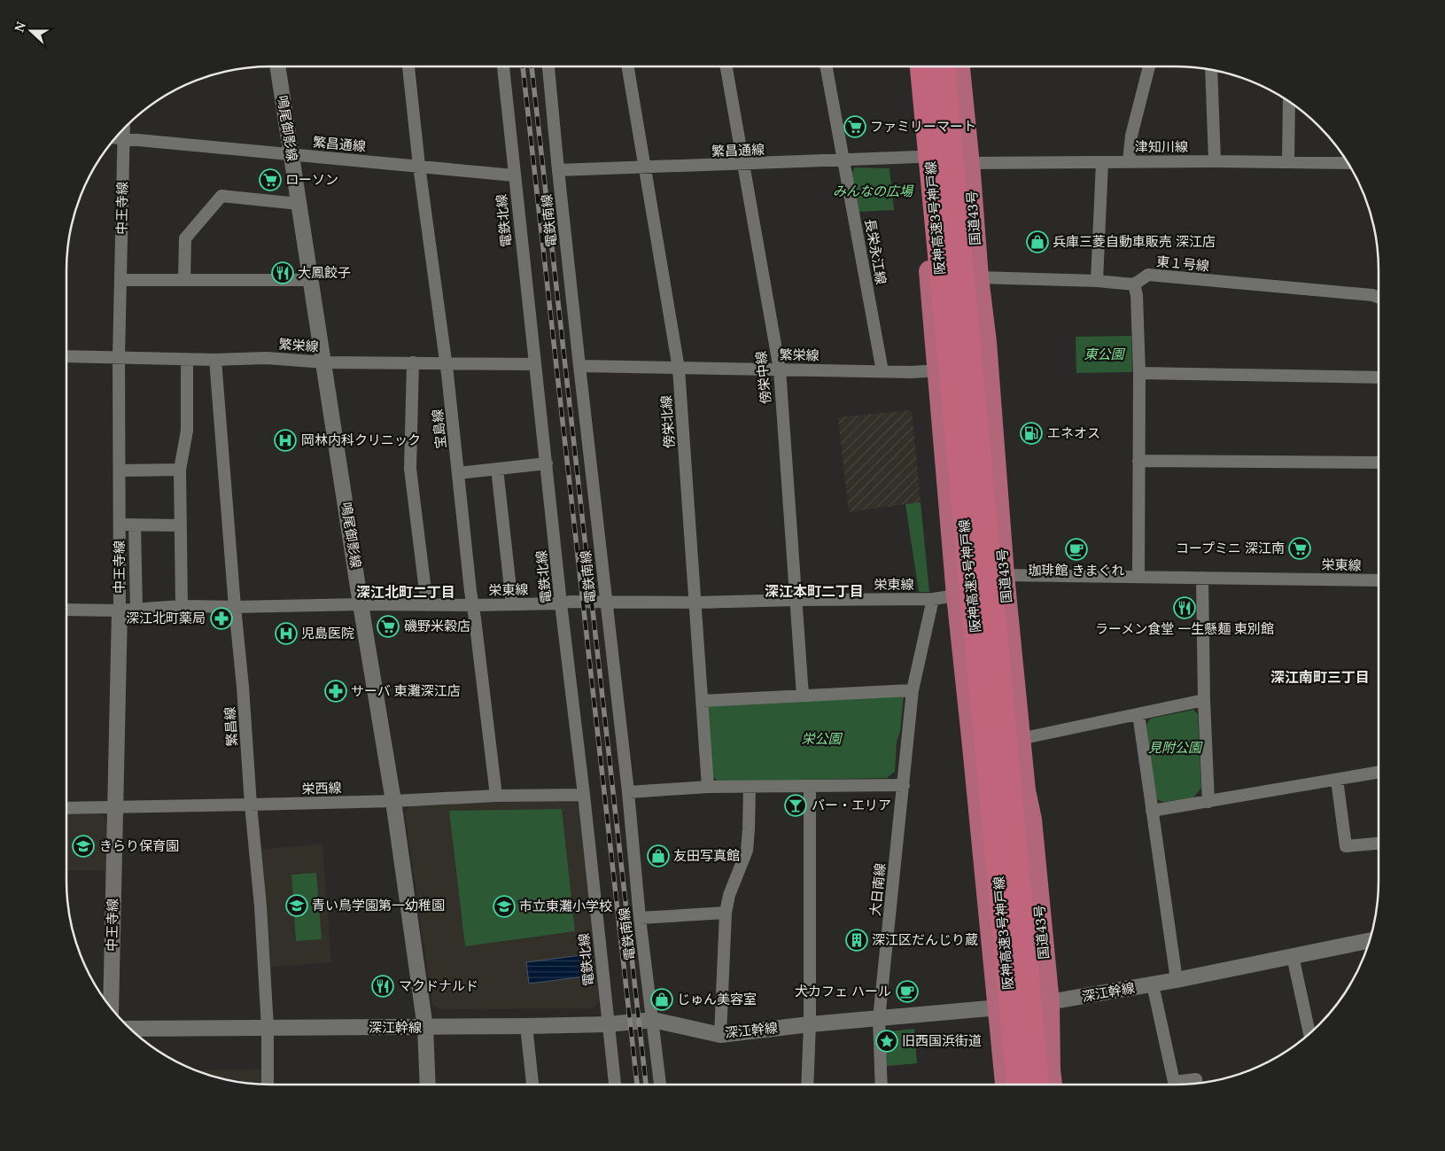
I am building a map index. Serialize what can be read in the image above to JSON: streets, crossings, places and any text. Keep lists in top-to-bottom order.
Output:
{
  "streets": {
    "highway": ["阪神高速3号神戸線", "国道43号"],
    "street": [
      "鳴尾御影線",
      "繁昌通線",
      "津知川線",
      "中王寺線",
      "電鉄北線",
      "電鉄南線",
      "長栄永江線",
      "東１号線",
      "繁栄線",
      "傍栄中線",
      "傍栄北線",
      "宝島線",
      "栄東線",
      "繁昌線",
      "栄西線",
      "大日南線",
      "深江幹線"
    ]
  },
  "crossings": [
    ["鳴尾御影線", "繁昌通線"],
    ["鳴尾御影線", "繁栄線"],
    ["鳴尾御影線", "栄東線"],
    ["鳴尾御影線", "栄西線"],
    ["鳴尾御影線", "深江幹線"],
    ["繁昌通線", "中王寺線"],
    ["繁昌通線", "電鉄北線"],
    ["繁昌通線", "電鉄南線"],
    ["繁昌通線", "長栄永江線"],
    ["繁昌通線", "傍栄中線"],
    ["繁昌通線", "傍栄北線"],
    ["繁昌通線", "宝島線"],
    ["津知川線", "国道43号"],
    ["中王寺線", "繁栄線"],
    ["中王寺線", "栄東線"],
    ["中王寺線", "栄西線"],
    ["国道43号", "栄東線"],
    ["国道43号", "深江幹線"],
    ["電鉄北線", "繁栄線"],
    ["電鉄北線", "栄東線"],
    ["電鉄北線", "栄西線"],
    ["電鉄北線", "深江幹線"],
    ["電鉄南線", "繁栄線"],
    ["電鉄南線", "栄東線"],
    ["電鉄南線", "深江幹線"],
    ["長栄永江線", "繁栄線"],
    ["繁栄線", "傍栄中線"],
    ["繁栄線", "傍栄北線"],
    ["繁栄線", "宝島線"],
    ["繁栄線", "繁昌線"],
    ["傍栄中線", "栄東線"],
    ["傍栄北線", "栄東線"],
    ["宝島線", "栄東線"],
    ["宝島線", "栄西線"],
    ["栄東線", "繁昌線"],
    ["栄東線", "大日南線"],
    ["繁昌線", "栄西線"],
    ["繁昌線", "深江幹線"],
    ["大日南線", "深江幹線"]
  ],
  "districts": ["深江本町二丁目", "深江北町二丁目", "深江南町三丁目"],
  "parks": [
    "みんなの広場",
    "東公園",
    "栄公園",
    "見附公園"
  ],
  "places": {
    "supermarket": [
      "ファミリーマート",
      "ローソン",
      "コープミニ 深江南",
      "磯野米穀店"
    ],
    "shop": ["兵庫三菱自動車販売 深江店", "友田写真館", "じゅん美容室"],
    "restaurant": ["大鳳餃子", "ラーメン食堂 一生懸麺 東別館", "マクドナルド"],
    "fuel station": ["エネオス"],
    "hospital": ["岡林内科クリニック", "児島医院"],
    "cafe": ["珈琲館 きまぐれ", "犬カフェ ハール"],
    "pharmacy": ["深江北町薬局", "サーバ 東灘深江店"],
    "bar": ["バー・エリア"],
    "school or university": ["きらり保育園", "青い鳥学園第一幼稚園", "市立東灘小学校"],
    "building": ["深江区だんじり蔵"],
    "place": ["旧西国浜街道"]
  },
  "north": "left"
}
